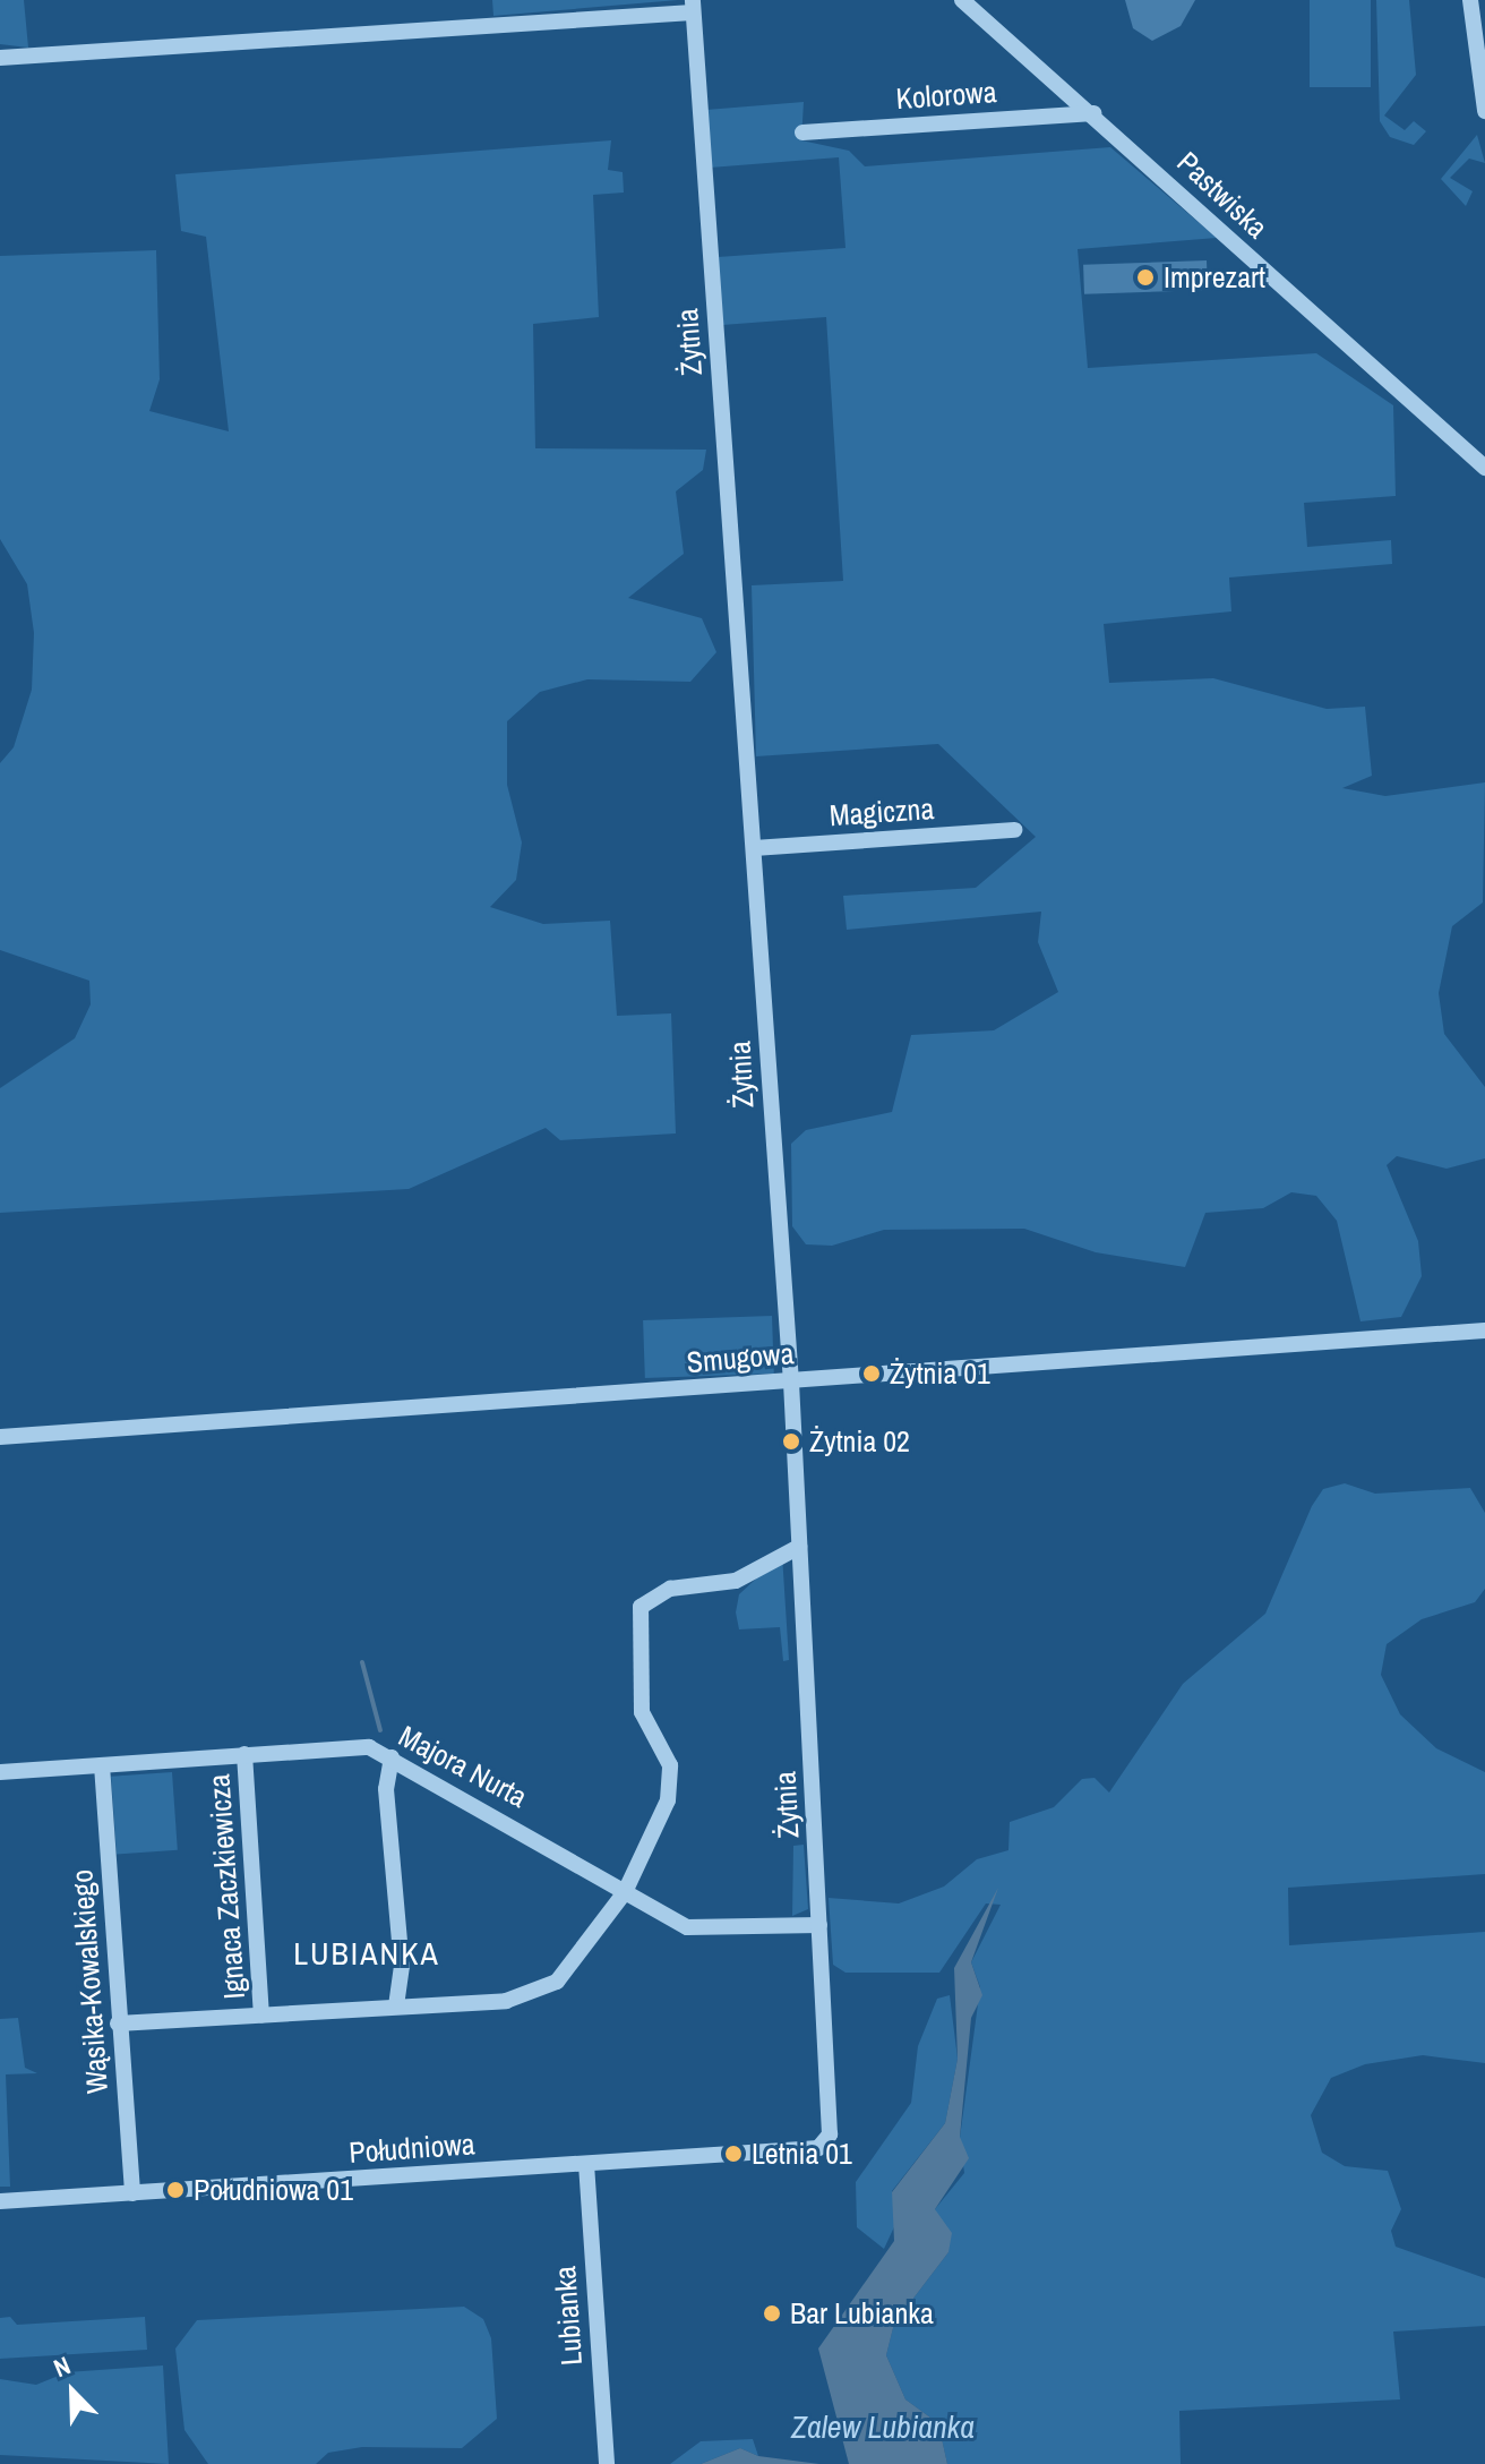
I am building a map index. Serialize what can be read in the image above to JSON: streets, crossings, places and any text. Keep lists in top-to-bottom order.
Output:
{
  "streets": {
    "street": [
      "Kolorowa",
      "Pastwiska",
      "Żytnia",
      "Magiczna",
      "Smugowa",
      "Majora Nurta",
      "Ignaca Zaczkiewicza",
      "Wąsika-Kowalskiego",
      "Południowa",
      "Lubianka"
    ]
  },
  "crossings": [
    ["Kolorowa", "Pastwiska"],
    ["Żytnia", "Magiczna"],
    ["Żytnia", "Smugowa"],
    ["Żytnia", "Majora Nurta"],
    ["Żytnia", "Południowa"],
    ["Majora Nurta", "Ignaca Zaczkiewicza"],
    ["Majora Nurta", "Wąsika-Kowalskiego"],
    ["Wąsika-Kowalskiego", "Południowa"],
    ["Południowa", "Lubianka"]
  ],
  "districts": ["LUBIANKA"],
  "water": ["Zalew Lubianka"],
  "places": [
    "Imprezart",
    "Żytnia 01",
    "Żytnia 02",
    "Letnia 01",
    "Południowa 01",
    "Bar Lubianka"
  ],
  "north": "top left"
}
